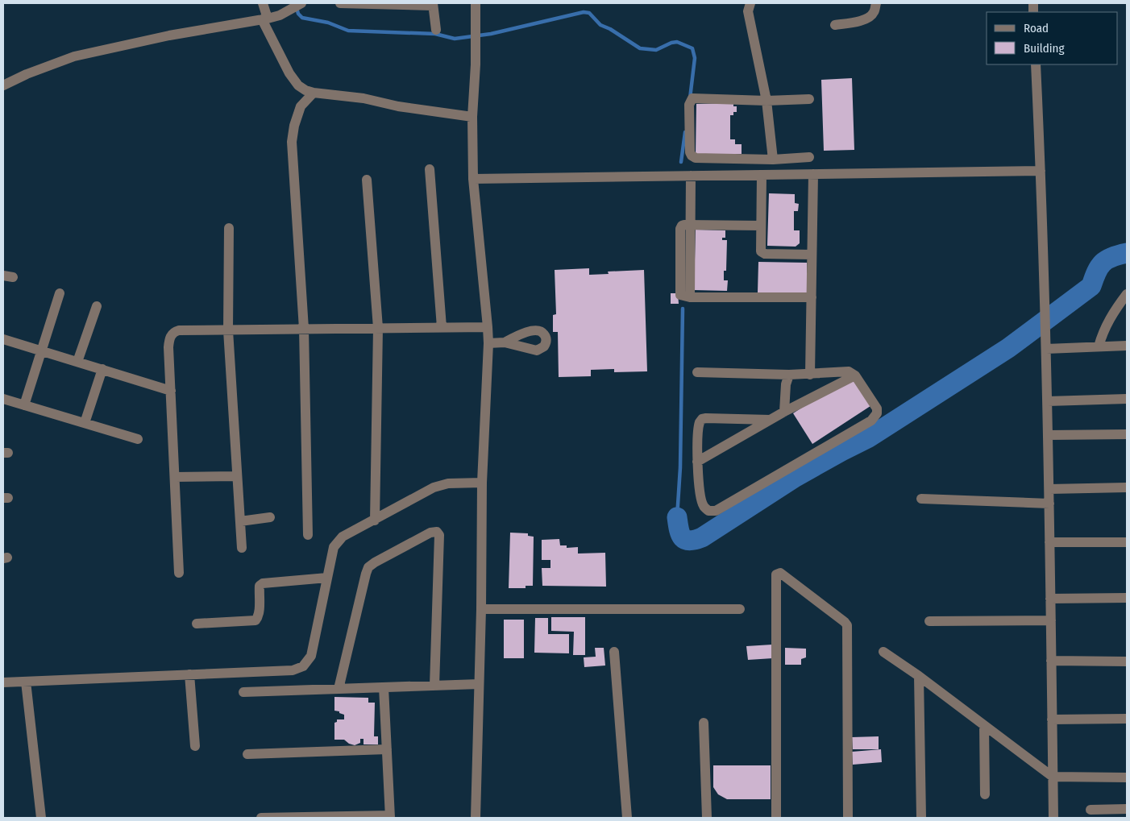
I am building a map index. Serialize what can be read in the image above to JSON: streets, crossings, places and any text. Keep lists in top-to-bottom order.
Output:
{
  "legend": ["Road", "Building"]
}
